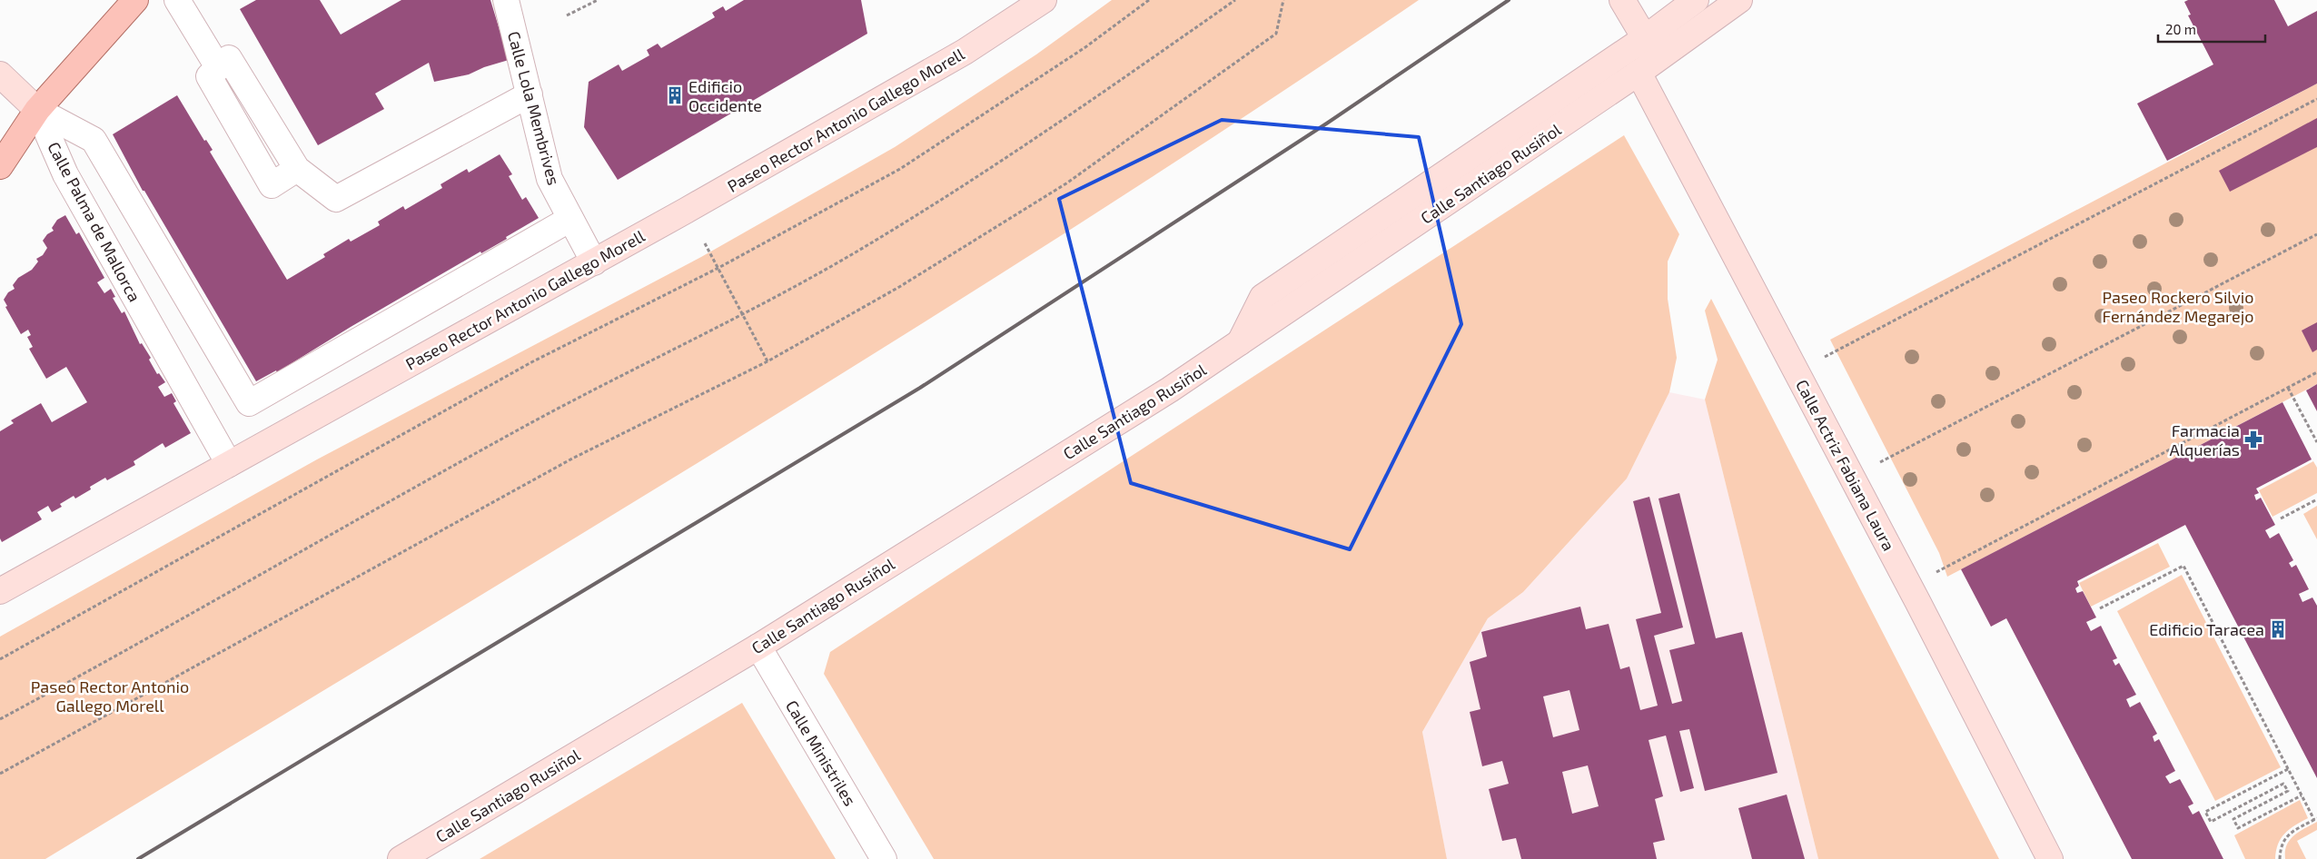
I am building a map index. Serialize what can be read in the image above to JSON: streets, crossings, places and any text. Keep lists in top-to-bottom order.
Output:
{
  "streets": {
    "street": [
      "Calle Lola Membrives",
      "Paseo Rector Antonio Gallego Morell",
      "Calle Santiago Rusiñol",
      "Calle Palma de Mallorca",
      "Calle Actriz Fabiana Laura",
      "Calle Ministriles"
    ]
  },
  "crossings": [
    ["Calle Lola Membrives", "Paseo Rector Antonio Gallego Morell"],
    ["Calle Lola Membrives", "Calle Palma de Mallorca"],
    ["Paseo Rector Antonio Gallego Morell", "Calle Palma de Mallorca"],
    ["Calle Santiago Rusiñol", "Calle Actriz Fabiana Laura"],
    ["Calle Santiago Rusiñol", "Calle Ministriles"]
  ],
  "parks": ["Paseo Rockero Silvio Fernández Megarejo", "Paseo Rector Antonio Gallego Morell"],
  "places": {
    "building": ["Edificio Occidente", "Edificio Taracea"],
    "pharmacy": ["Farmacia Alquerías"]
  },
  "scale_bar": "20 m"
}
